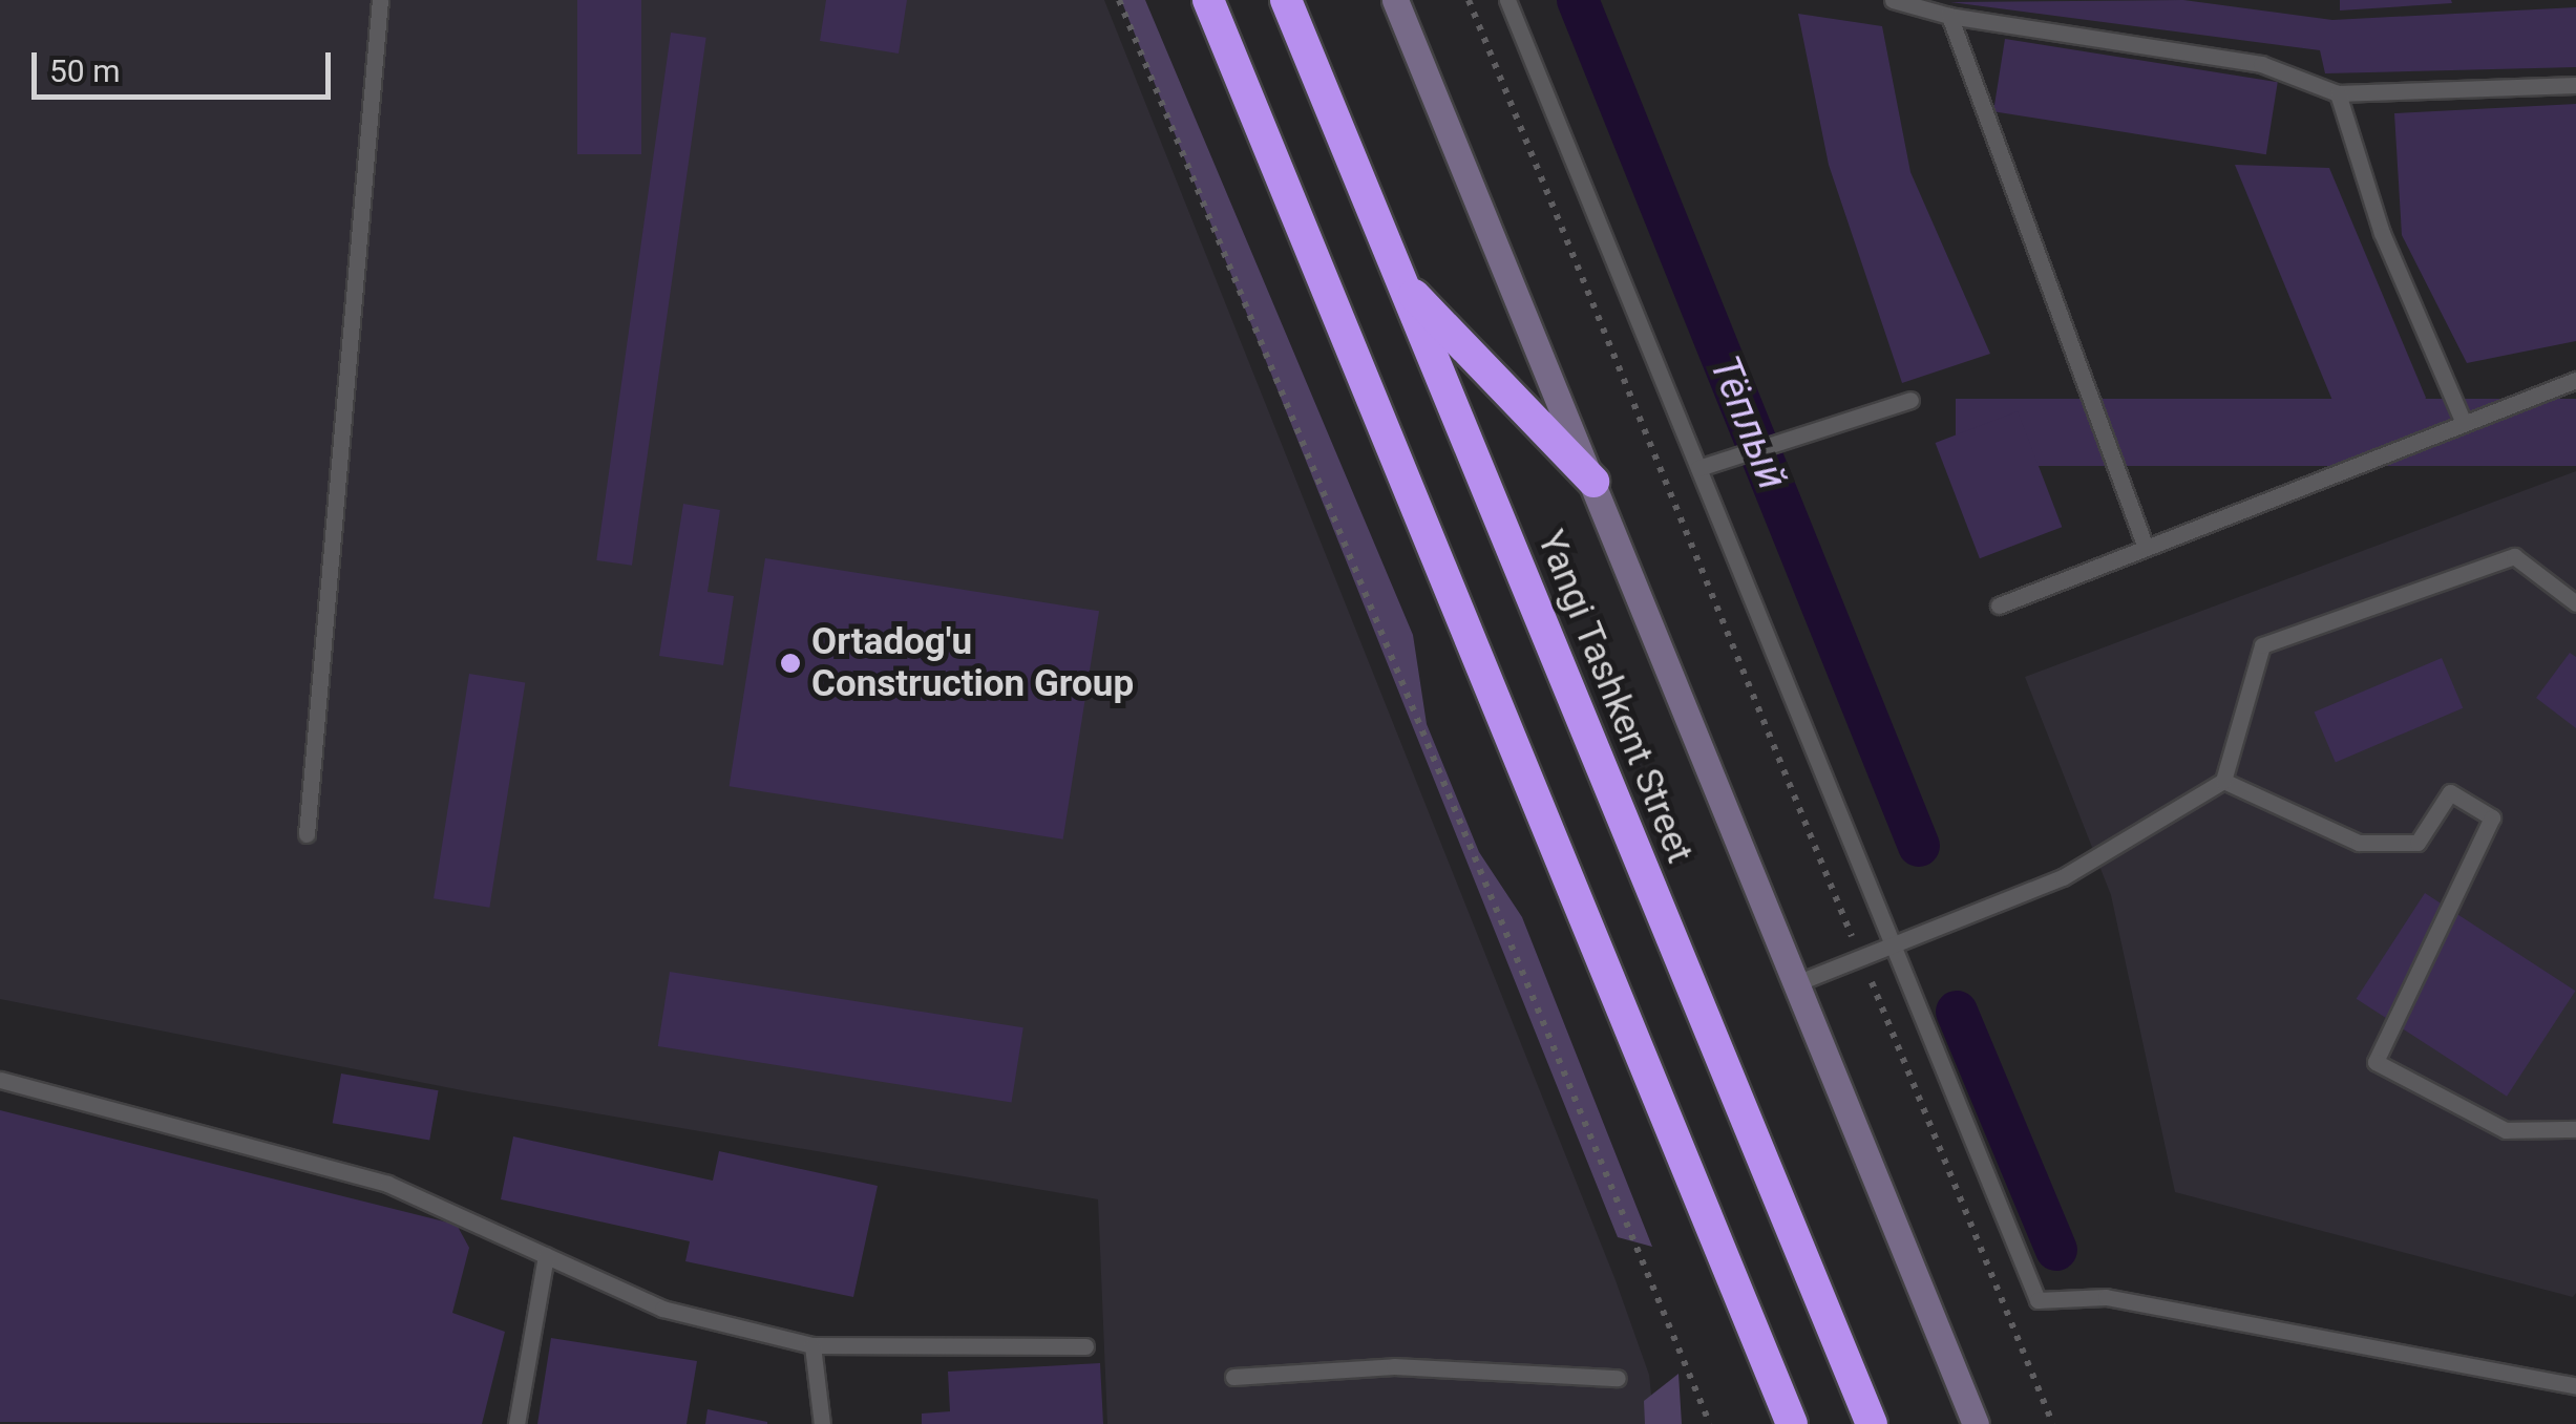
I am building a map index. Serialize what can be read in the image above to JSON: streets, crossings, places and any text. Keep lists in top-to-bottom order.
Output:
{
  "streets": {
    "highway": ["Yangi Tashkent Street"]
  },
  "water": ["Тёплый"],
  "places": ["Ortadog'u Construction Group"],
  "scale_bar": "50 m"
}
